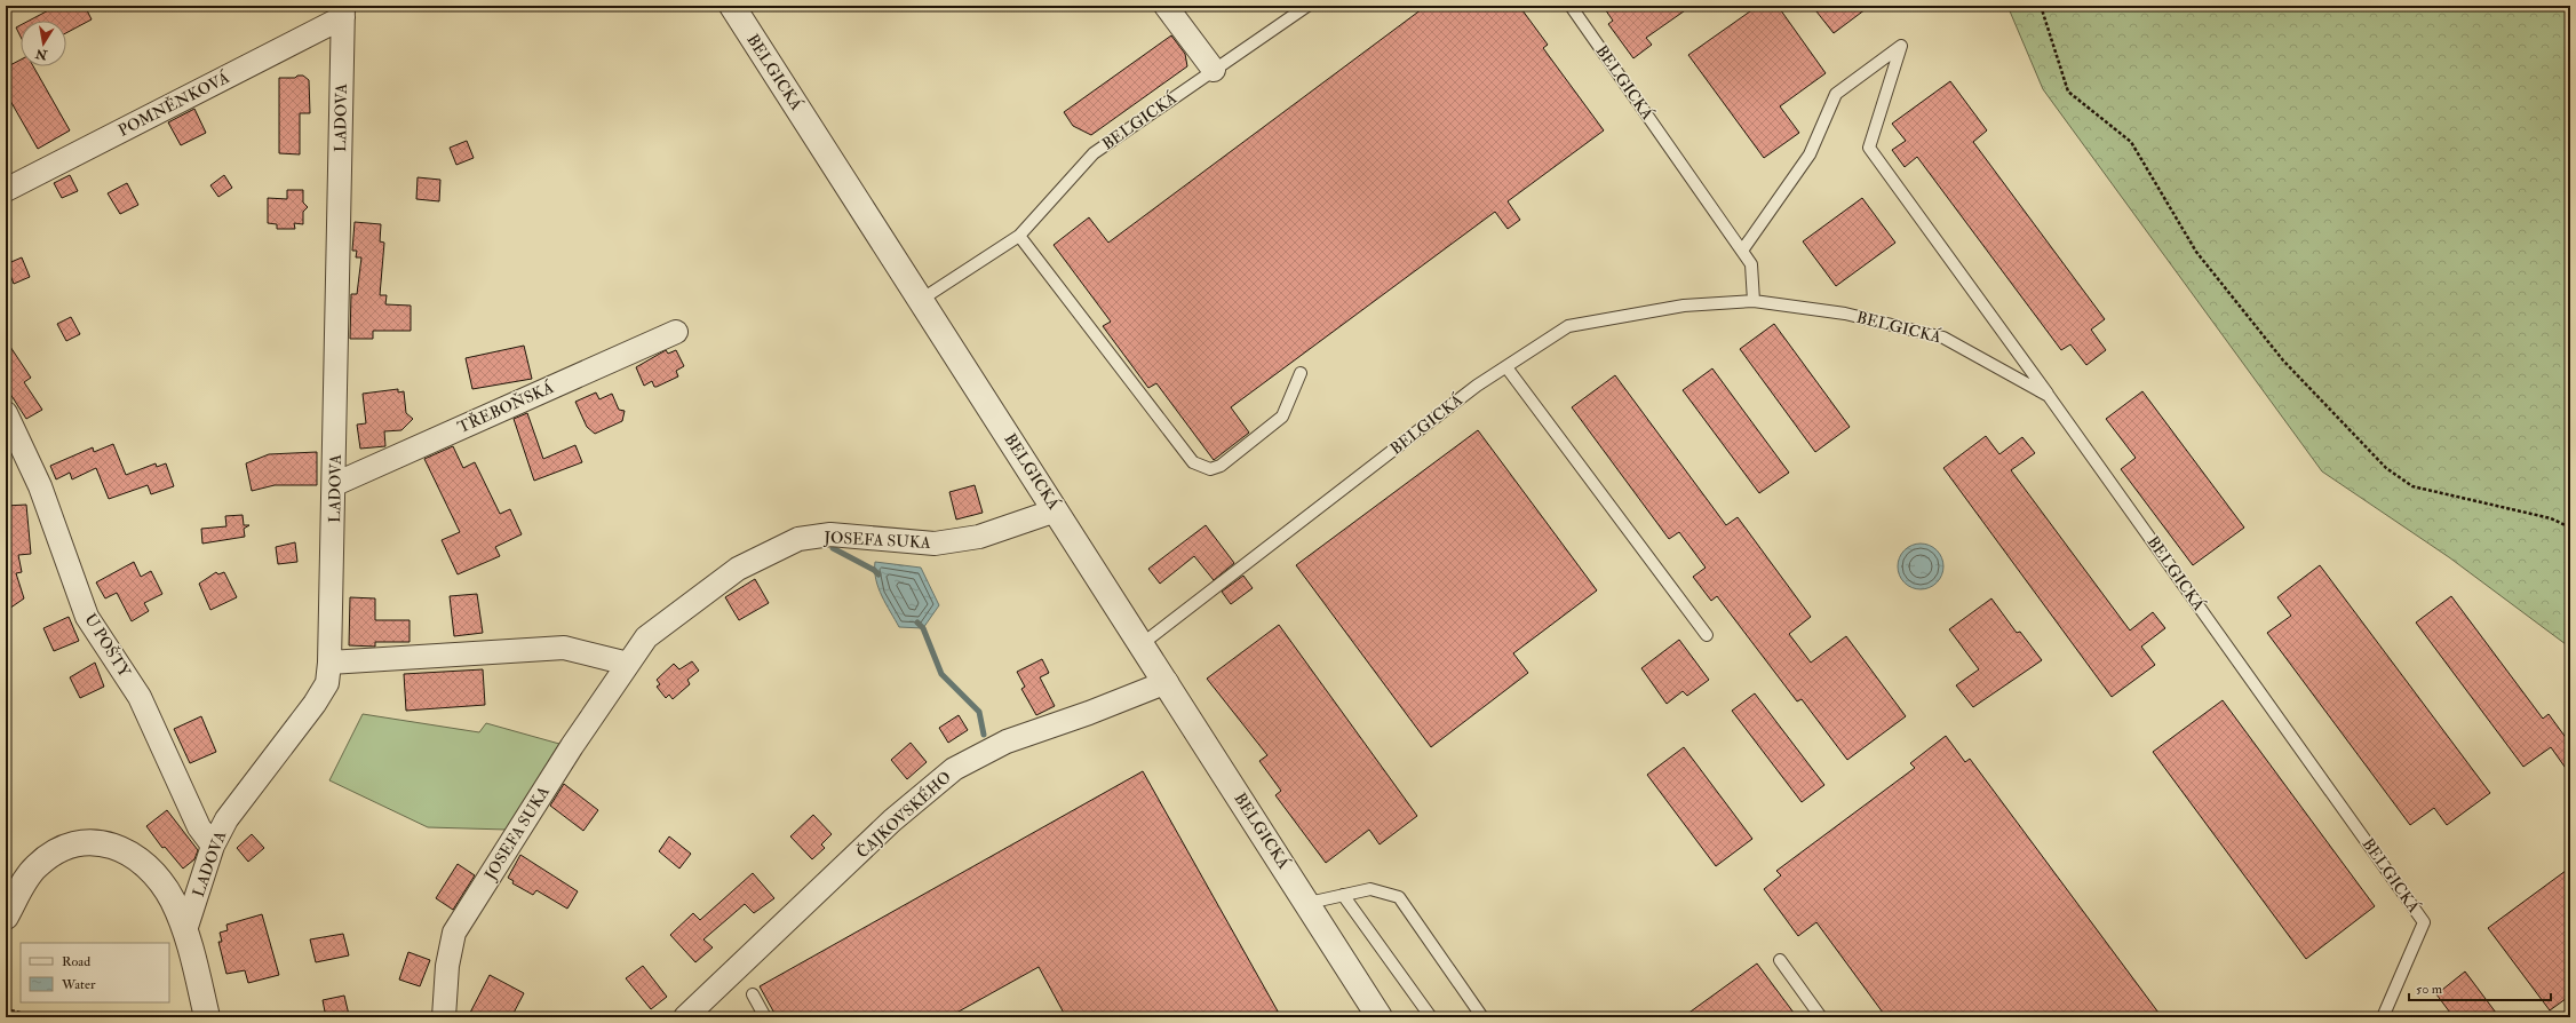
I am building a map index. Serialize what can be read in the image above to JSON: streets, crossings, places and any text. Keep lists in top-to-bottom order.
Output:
{
  "streets": {
    "street": [
      "BELGICKÁ",
      "POMNĚNKOVÁ",
      "LADOVA",
      "TŘEBOŇSKÁ",
      "JOSEFA SUKA",
      "U POŠTY",
      "ČAJKOVSKÉHO"
    ]
  },
  "crossings": [
    ["BELGICKÁ", "JOSEFA SUKA"],
    ["BELGICKÁ", "ČAJKOVSKÉHO"],
    ["POMNĚNKOVÁ", "LADOVA"],
    ["LADOVA", "TŘEBOŇSKÁ"],
    ["LADOVA", "U POŠTY"]
  ],
  "legend": ["Road", "Water"],
  "scale_bar": "50 m",
  "north": "bottom"
}
